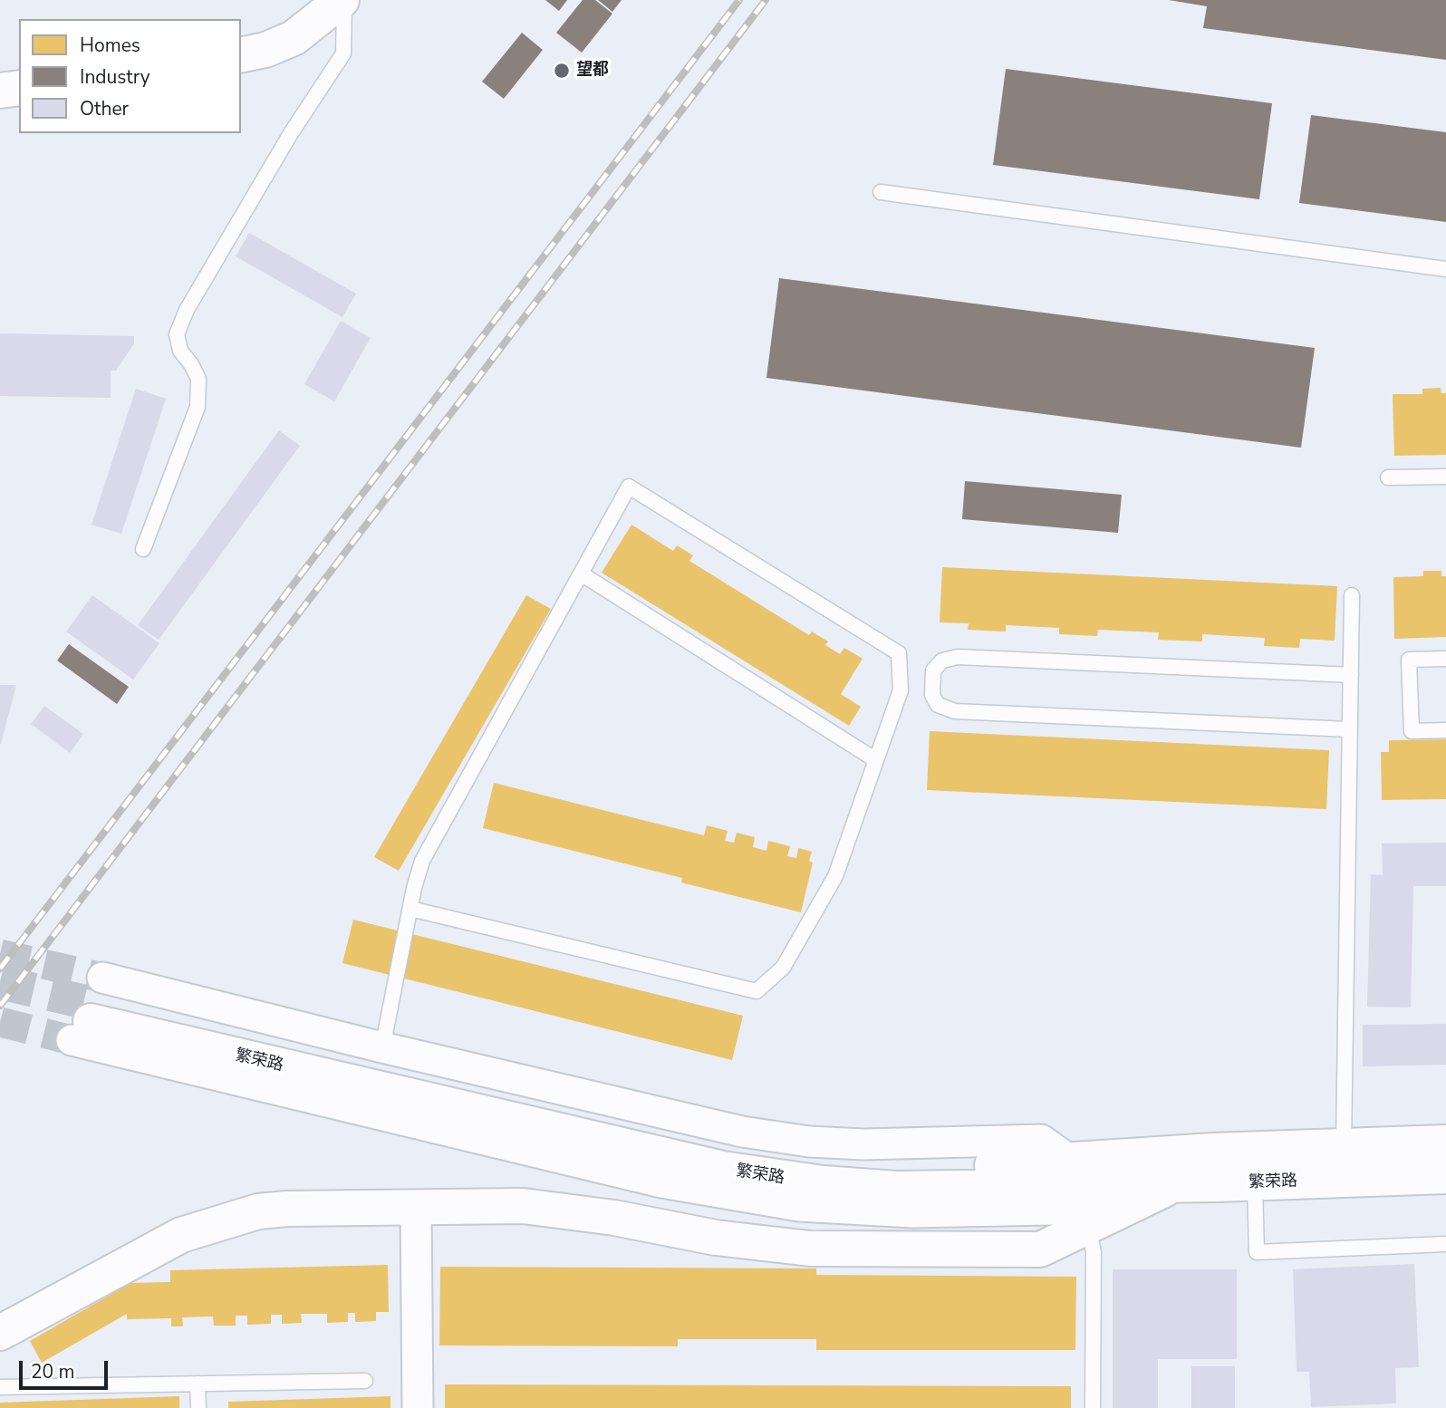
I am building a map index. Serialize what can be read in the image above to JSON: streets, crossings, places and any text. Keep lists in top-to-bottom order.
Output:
{
  "streets": {
    "main road": ["繁荣路"]
  },
  "places": ["望都"],
  "legend": ["Homes", "Industry", "Other"],
  "scale_bar": "20 m"
}
